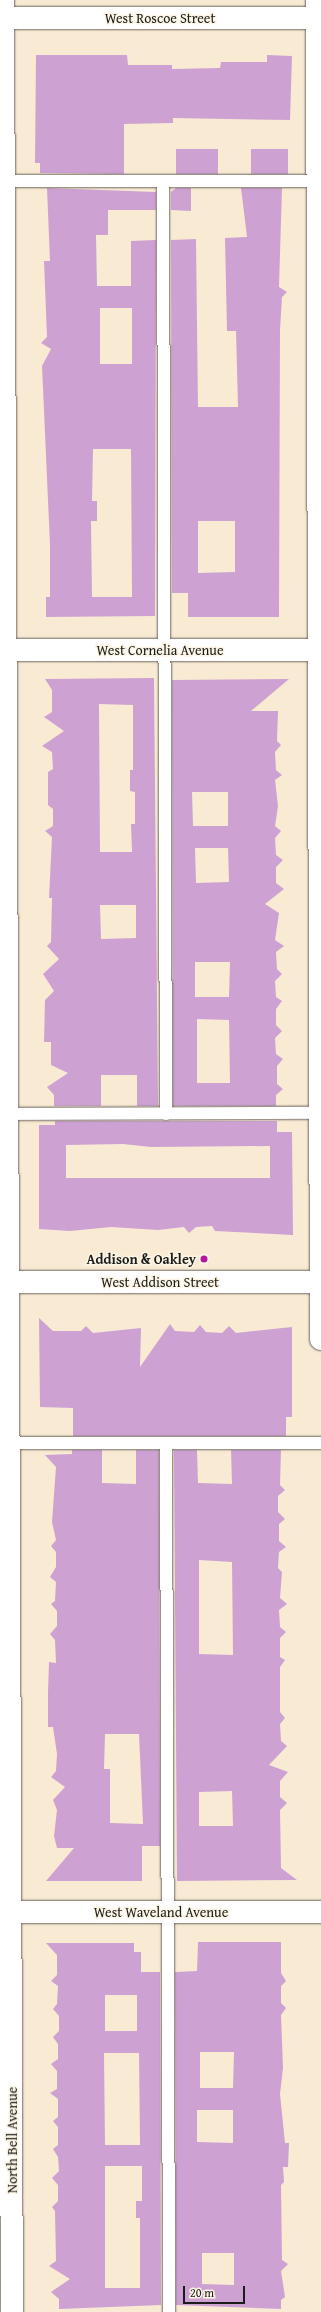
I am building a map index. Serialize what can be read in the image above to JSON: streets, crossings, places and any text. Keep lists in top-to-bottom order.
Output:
{
  "streets": {
    "street": [
      "West Roscoe Street",
      "West Cornelia Avenue",
      "West Addison Street",
      "West Waveland Avenue",
      "North Bell Avenue"
    ]
  },
  "crossings": [
    ["West Roscoe Street", "North Bell Avenue"],
    ["West Cornelia Avenue", "North Bell Avenue"],
    ["West Addison Street", "North Bell Avenue"],
    ["West Waveland Avenue", "North Bell Avenue"]
  ],
  "places": ["Addison & Oakley"],
  "scale_bar": "20 m"
}
